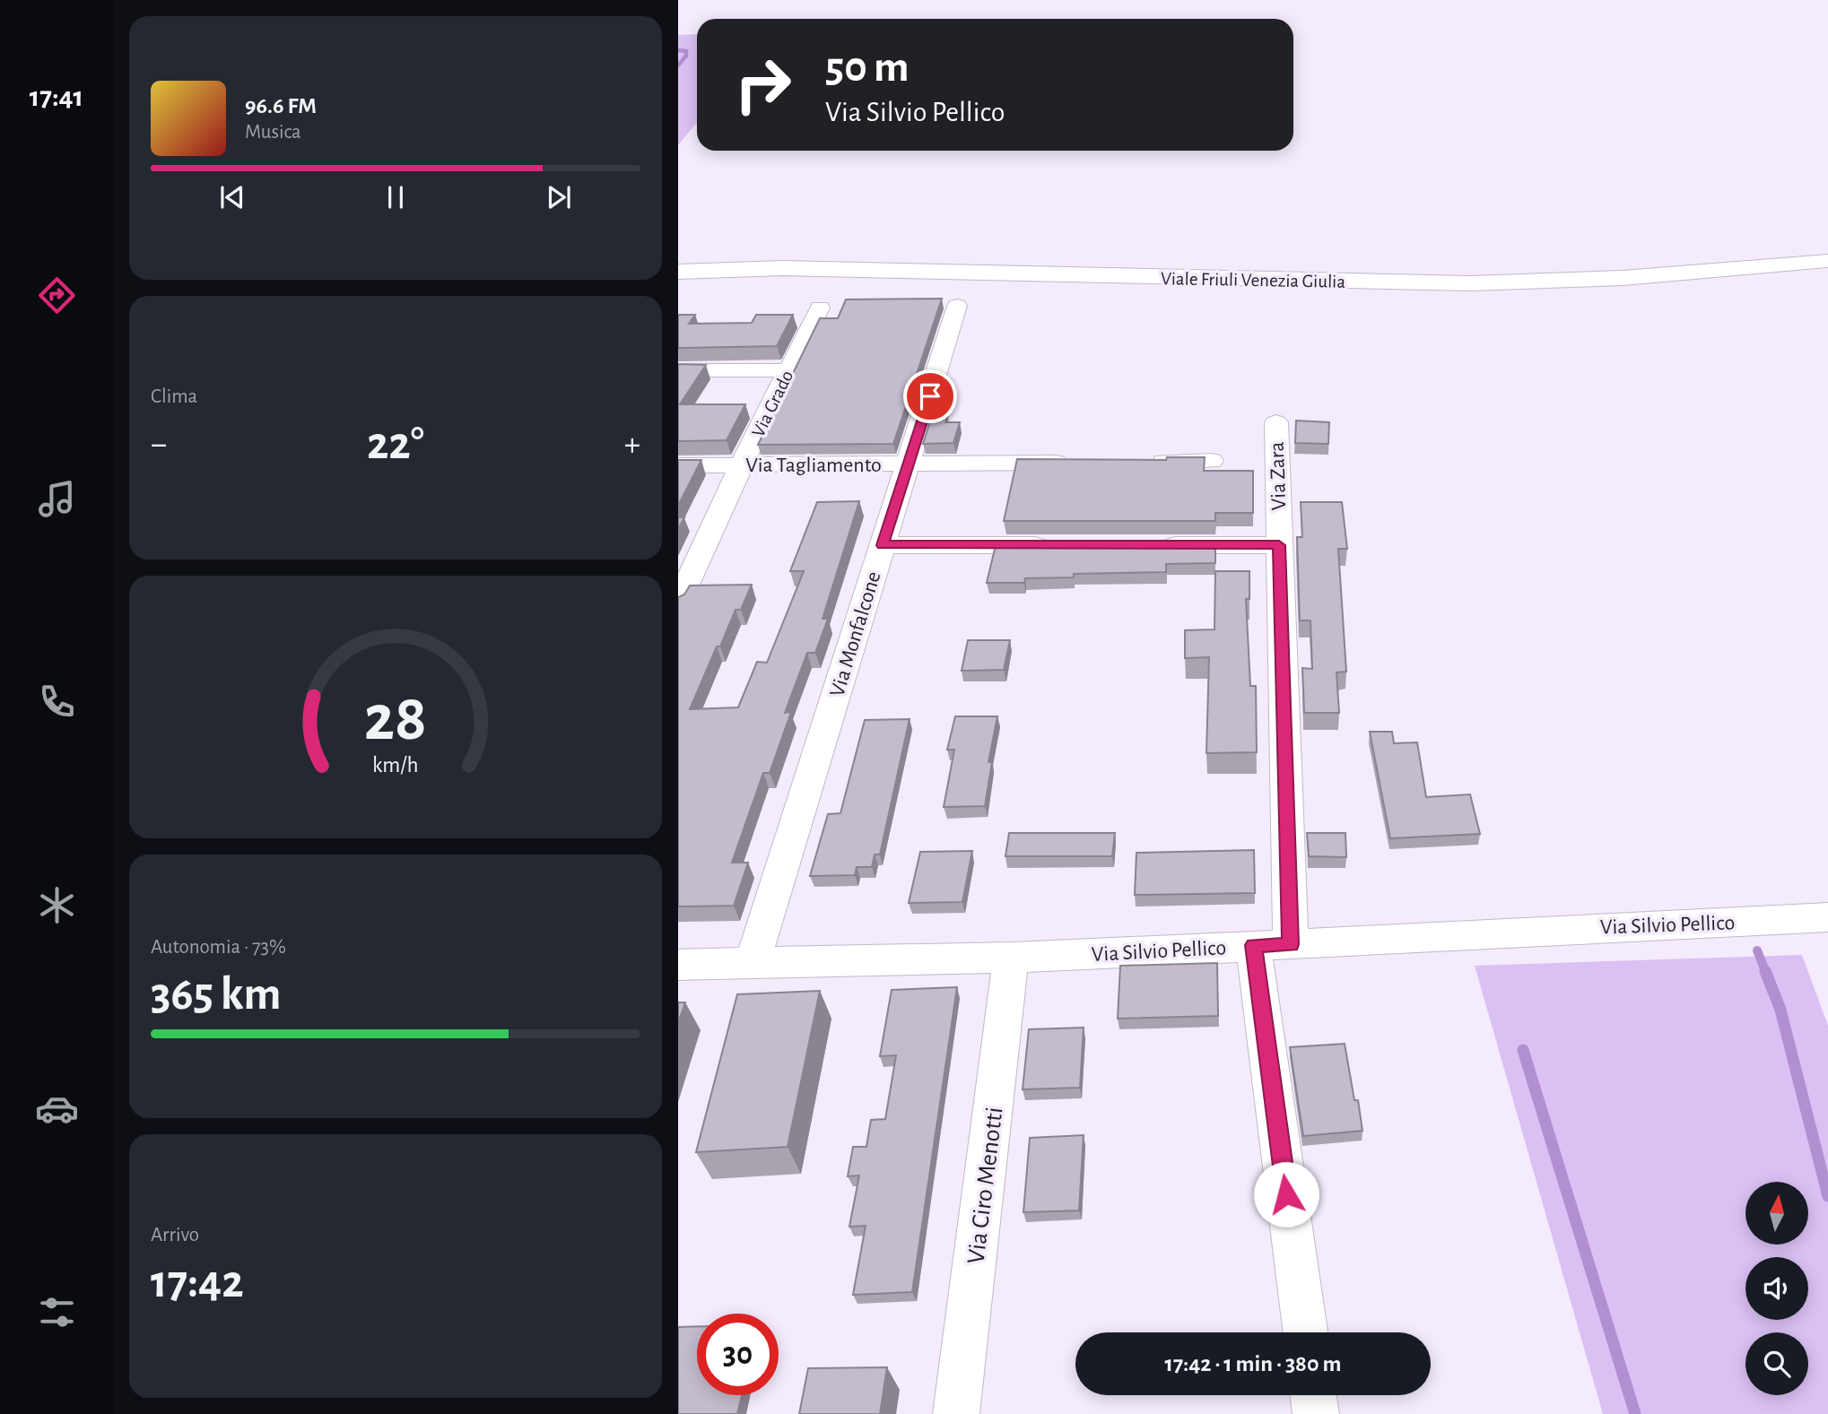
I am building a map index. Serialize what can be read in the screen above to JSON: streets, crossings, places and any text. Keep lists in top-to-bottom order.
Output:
{
  "streets": {
    "street": [
      "Viale Friuli Venezia Giulia",
      "Via Grado",
      "Via Tagliamento",
      "Via Zara",
      "Via Monfalcone",
      "Via Silvio Pellico",
      "Via Ciro Menotti"
    ]
  },
  "crossings": [
    ["Via Grado", "Via Tagliamento"],
    ["Via Tagliamento", "Via Monfalcone"],
    ["Via Zara", "Via Silvio Pellico"],
    ["Via Monfalcone", "Via Silvio Pellico"],
    ["Via Silvio Pellico", "Via Ciro Menotti"]
  ],
  "north": "top",
  "page": {
    "tabs": "17:41",
    "turn": ["50 m", "Via Silvio Pellico"],
    "song": ["96.6 FM", "Musica"],
    "tile": [
      "Clima",
      ["Autonomia · 73%", "365 km"],
      ["Arrivo", "17:42"]
    ],
    "heat": ["−", "22°", "+"],
    "limit": "30",
    "trip": "17:42 · 1 min · 380 m",
    "gauge": ["28", "km/h"]
  }
}
